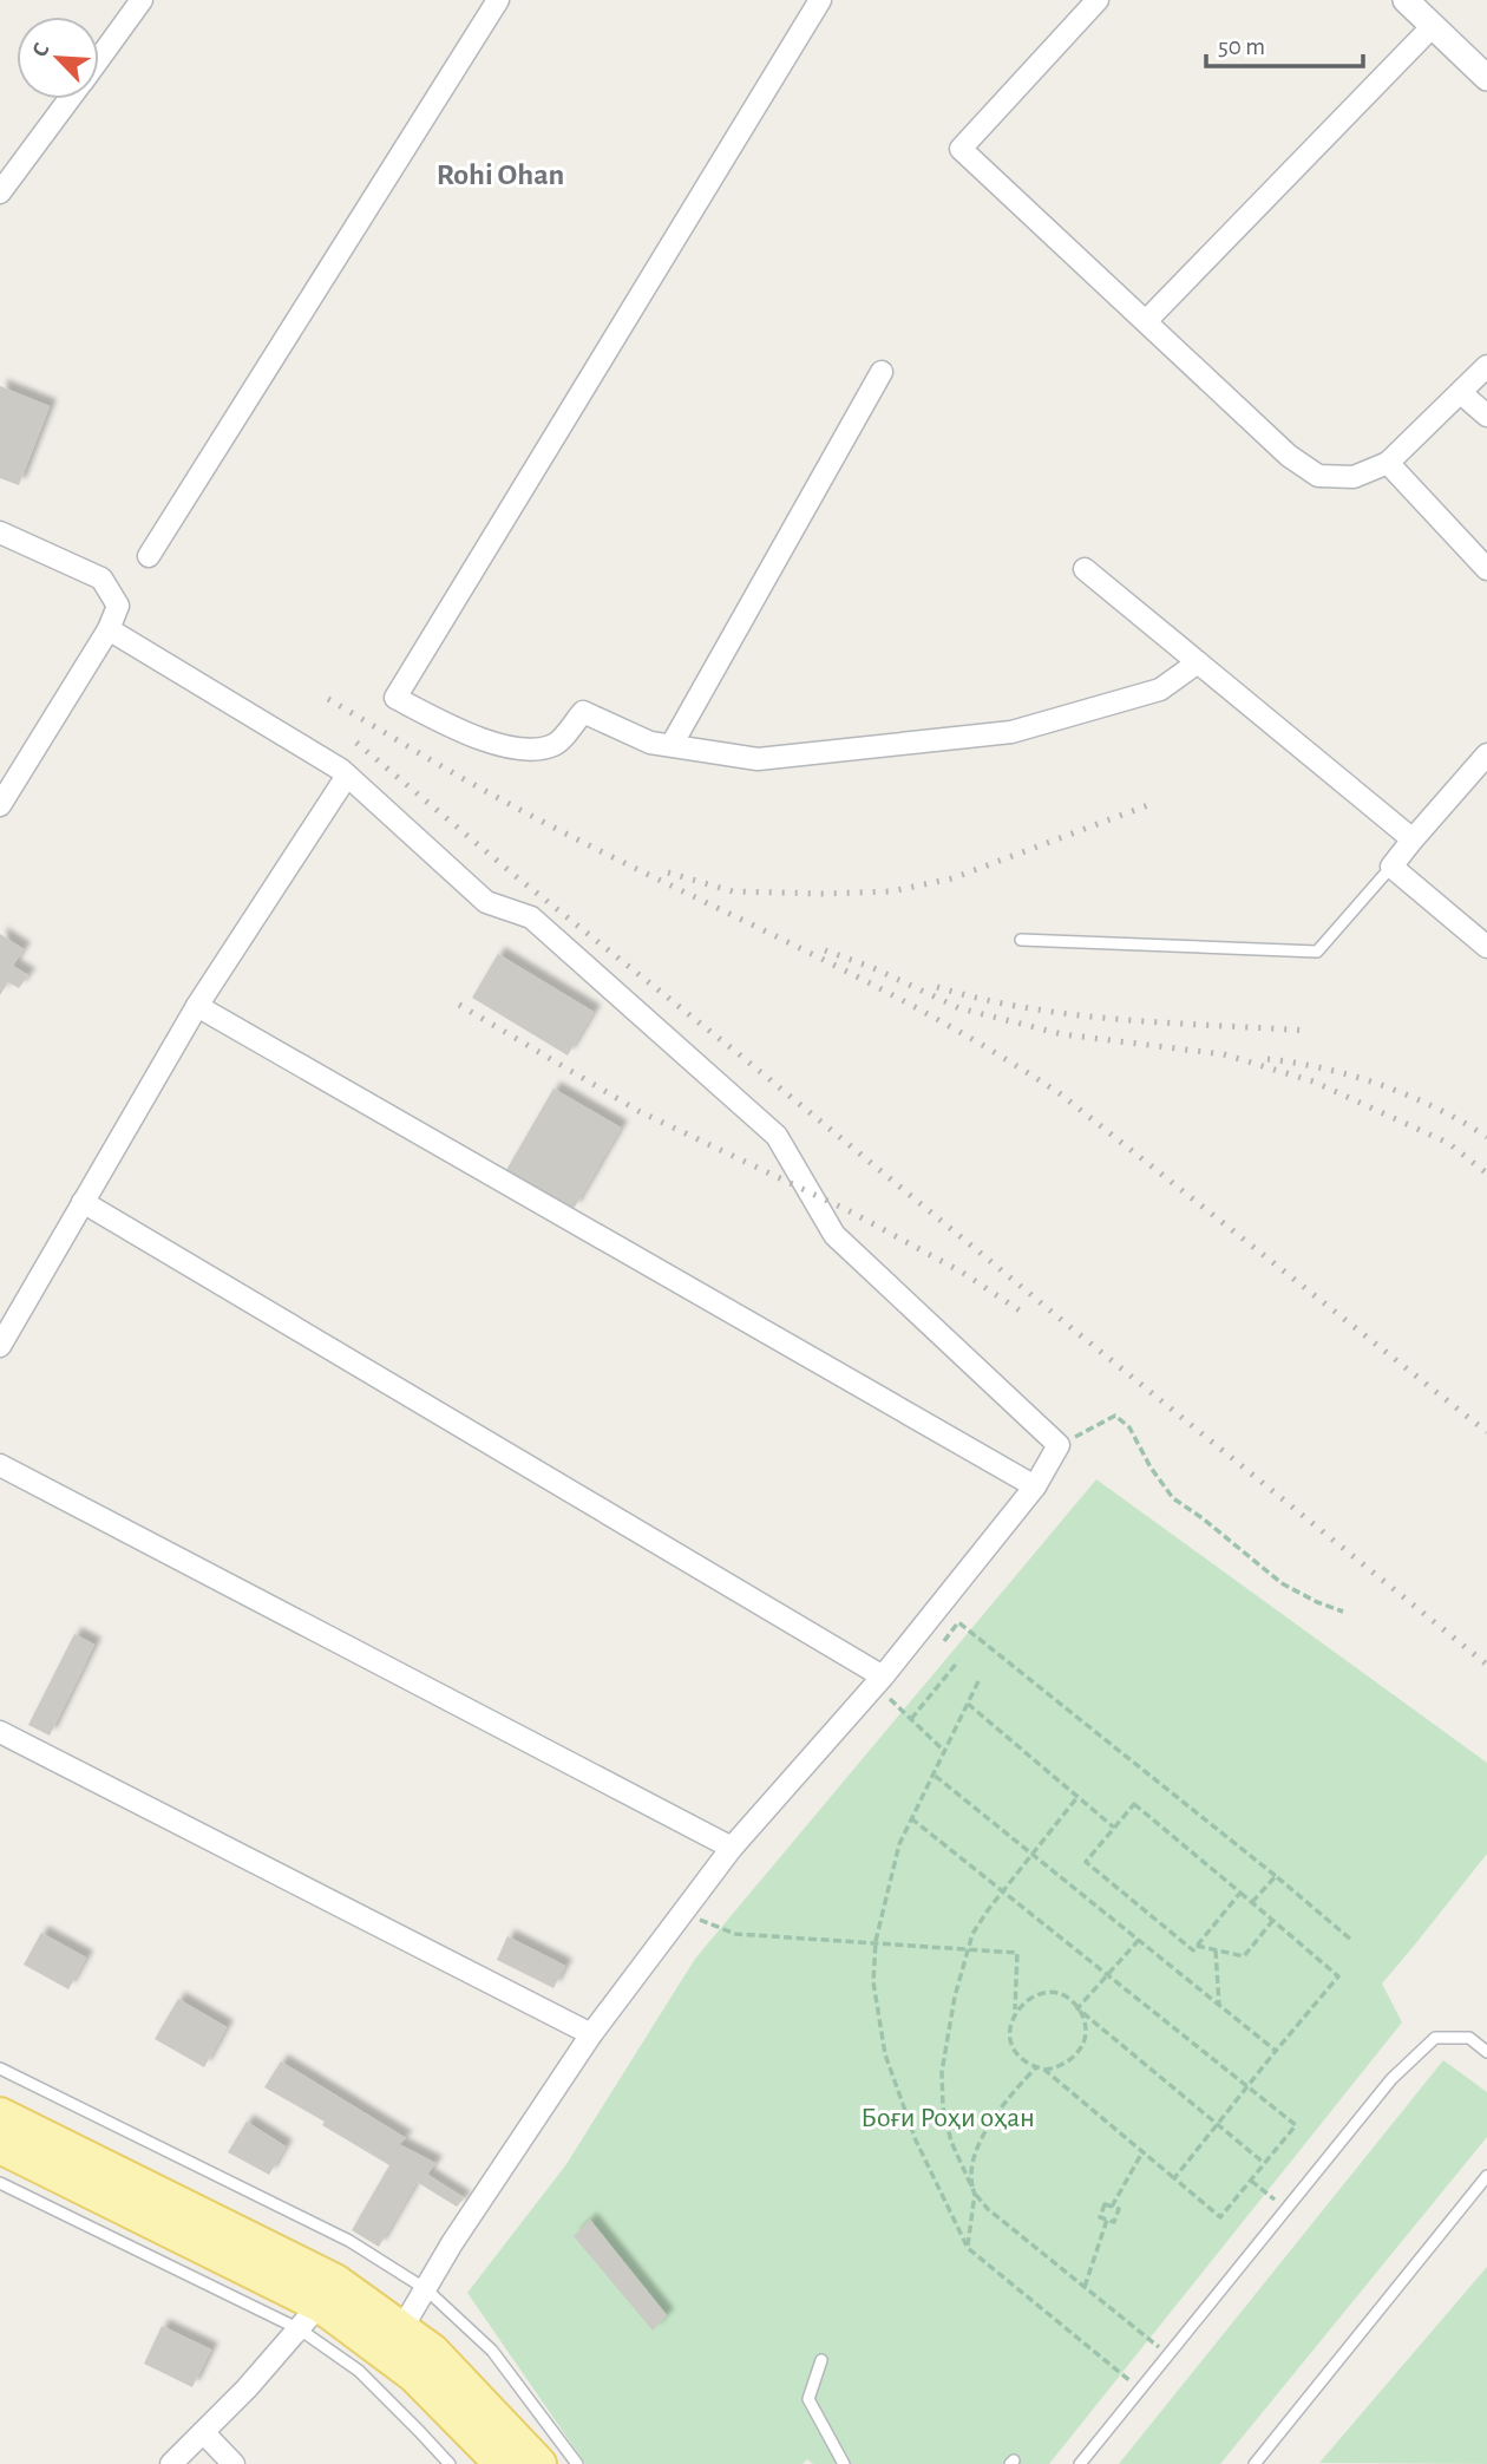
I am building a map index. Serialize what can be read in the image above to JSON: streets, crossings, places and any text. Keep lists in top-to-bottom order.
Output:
{
  "districts": ["Rohi Ohan"],
  "parks": ["Боғи Роҳи оҳан"],
  "scale_bar": "50 m",
  "north": "top left"
}
